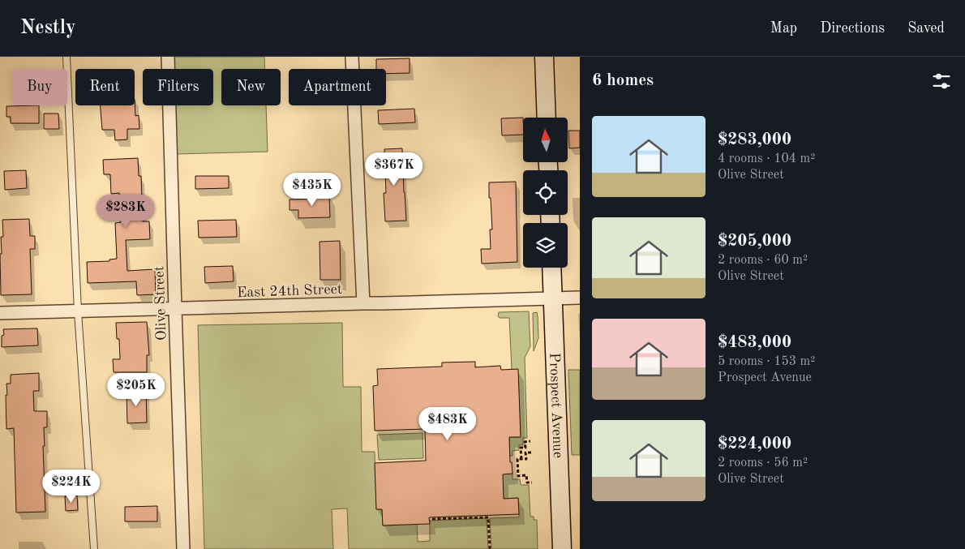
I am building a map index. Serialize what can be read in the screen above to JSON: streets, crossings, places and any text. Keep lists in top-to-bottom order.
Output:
{
  "streets": {
    "main road": ["Prospect Avenue"],
    "street": ["East 24th Street", "Olive Street"]
  },
  "crossings": [
    ["East 24th Street", "Olive Street"],
    ["East 24th Street", "Prospect Avenue"]
  ],
  "north": "top",
  "page": {
    "header": "Nestly",
    "nav": ["Map", "Directions", "Saved"],
    "heading": "6 homes",
    "chip": [
      "Buy",
      "Rent",
      "Filters",
      "New",
      "Apartment"
    ],
    "list": [
      {
        "name": "$283,000",
        "note": "4 rooms · 104 m² · Olive Street"
      },
      {
        "name": "$205,000",
        "note": "2 rooms · 60 m² · Olive Street"
      },
      {
        "name": "$483,000",
        "note": "5 rooms · 153 m² · Prospect Avenue"
      },
      {
        "name": "$224,000",
        "note": "2 rooms · 56 m² · Olive Street"
      }
    ],
    "price": [
      "$367K",
      "$435K",
      "$283K",
      "$205K",
      "$483K",
      "$224K"
    ]
  }
}
